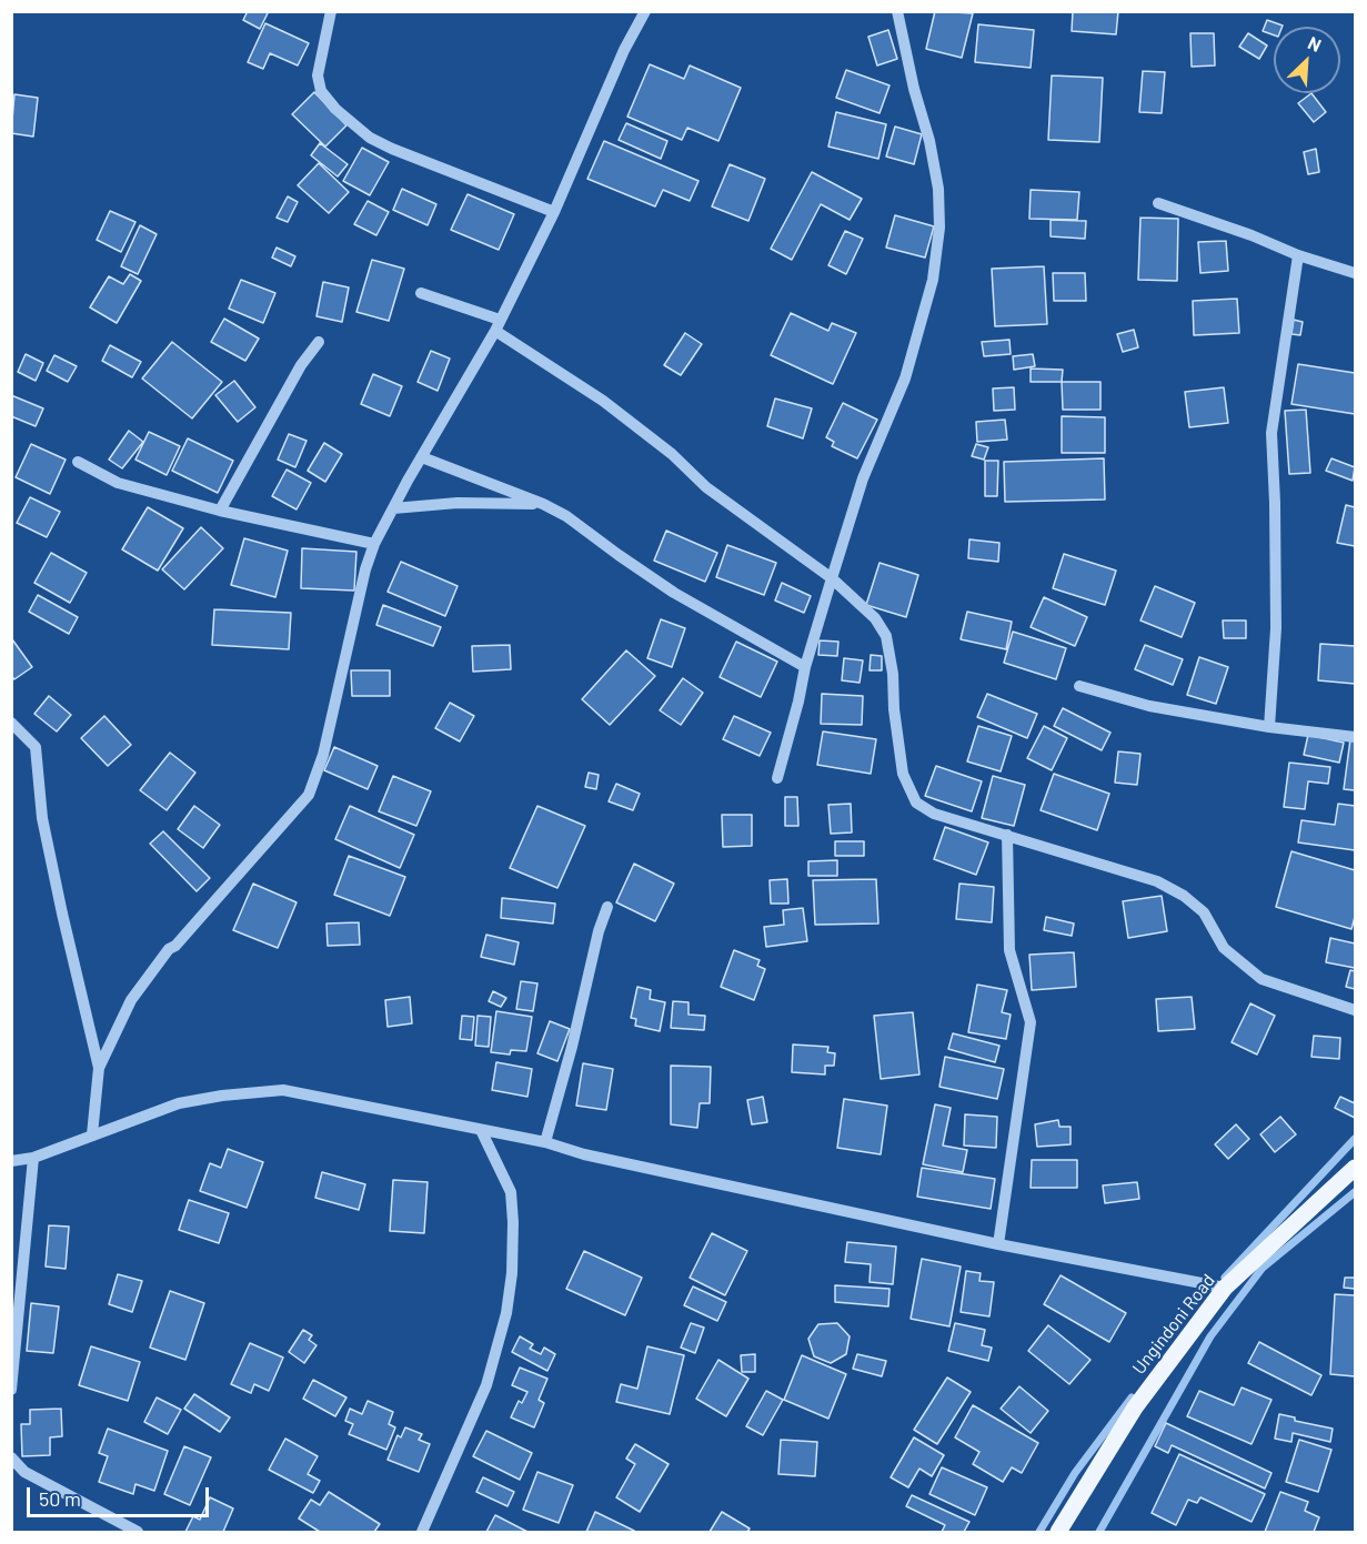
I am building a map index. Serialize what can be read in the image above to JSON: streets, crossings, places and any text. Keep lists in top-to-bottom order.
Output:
{
  "streets": {
    "main road": ["Ungindoni Road"]
  },
  "scale_bar": "50 m",
  "north": "top right"
}
